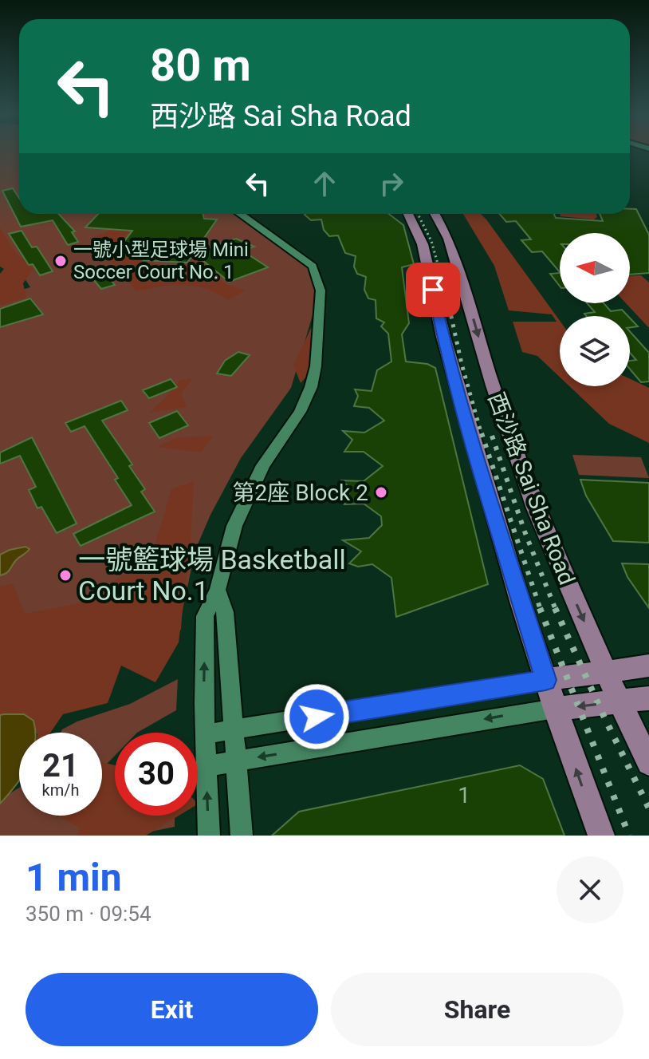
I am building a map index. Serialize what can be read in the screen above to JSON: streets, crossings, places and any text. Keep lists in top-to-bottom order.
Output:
{
  "streets": {
    "main road": ["西沙路 Sai Sha Road"]
  },
  "places": ["一號小型足球場 Mini Soccer Court No. 1", "第2座 Block 2", "一號籃球場 Basketball Court No.1"],
  "house_numbers": ["1"],
  "north": "left",
  "page": {
    "turn": ["80 m", "西沙路 Sai Sha Road"],
    "speed": "21 km/h",
    "limit": "30",
    "heading": ["1 min", "350 m · 09:54"],
    "buttons": ["Exit", "Share"]
  }
}
